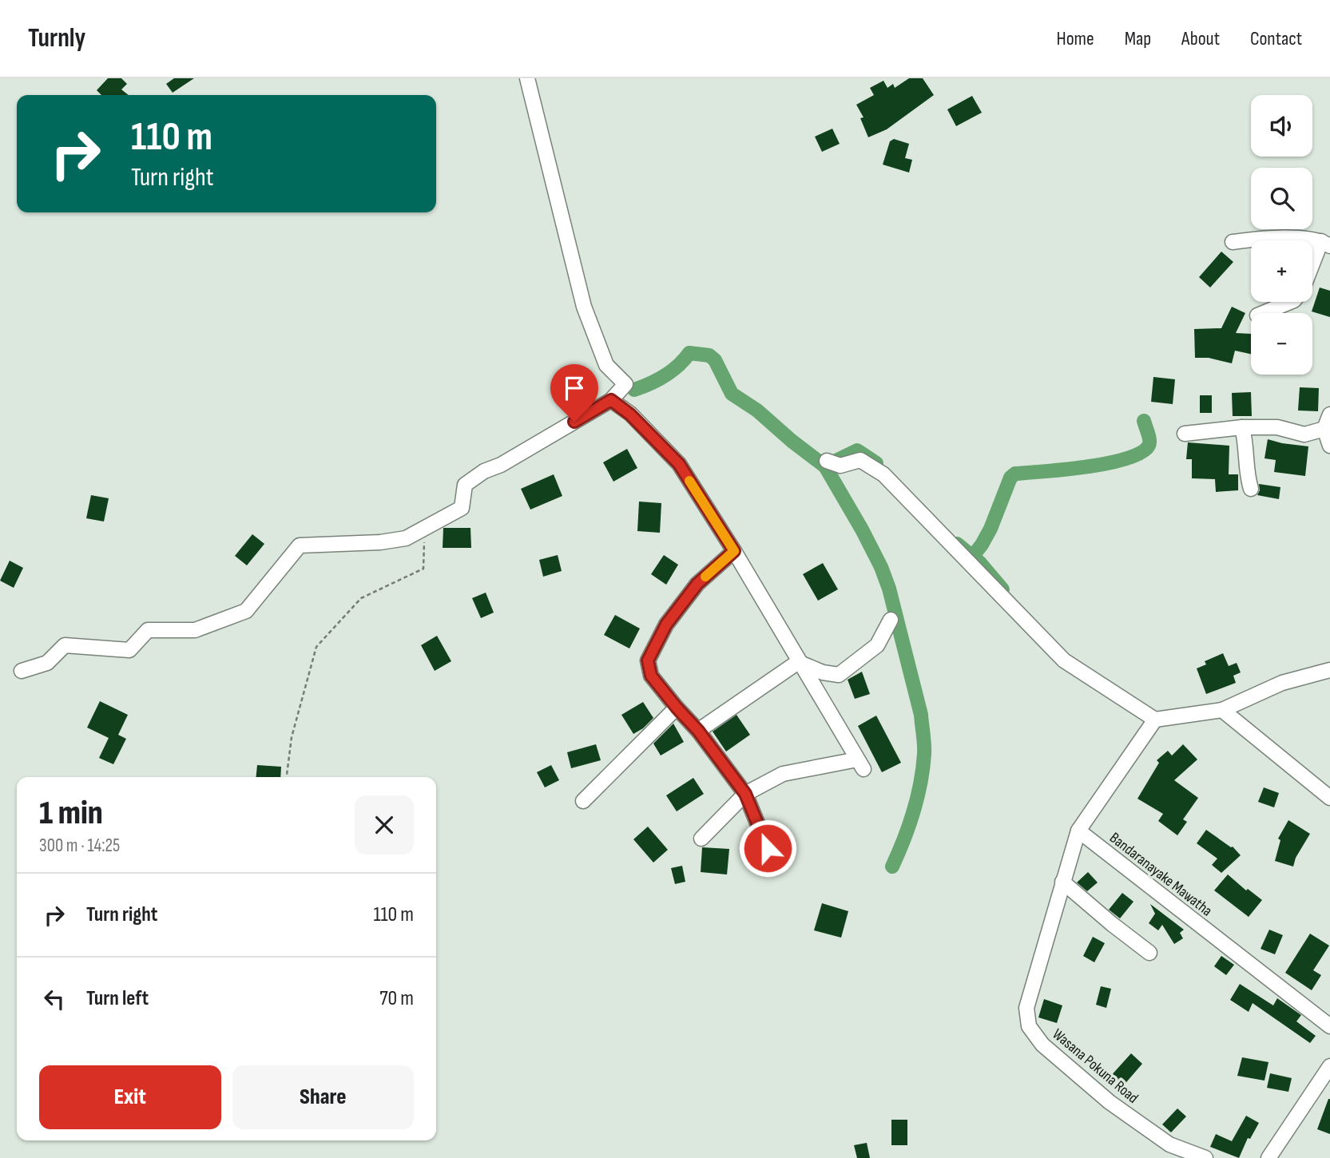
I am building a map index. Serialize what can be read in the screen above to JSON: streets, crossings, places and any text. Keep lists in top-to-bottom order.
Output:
{
  "streets": {
    "street": ["Bandaranayake Mawatha", "Wasana Pokuna Road"]
  },
  "crossings": [
    ["Bandaranayake Mawatha", "Wasana Pokuna Road"]
  ],
  "page": {
    "header": "Turnly",
    "nav": [
      "Home",
      "Map",
      "About",
      "Contact"
    ],
    "map_buttons": ["+", "−"],
    "turn": ["110 m", "Turn right"],
    "heading": ["1 min", "300 m · 14:25"],
    "list": [
      {
        "name": "Turn right",
        "value": "110 m"
      },
      {
        "name": "Turn left",
        "value": "70 m"
      }
    ],
    "buttons": ["Exit", "Share"]
  }
}
